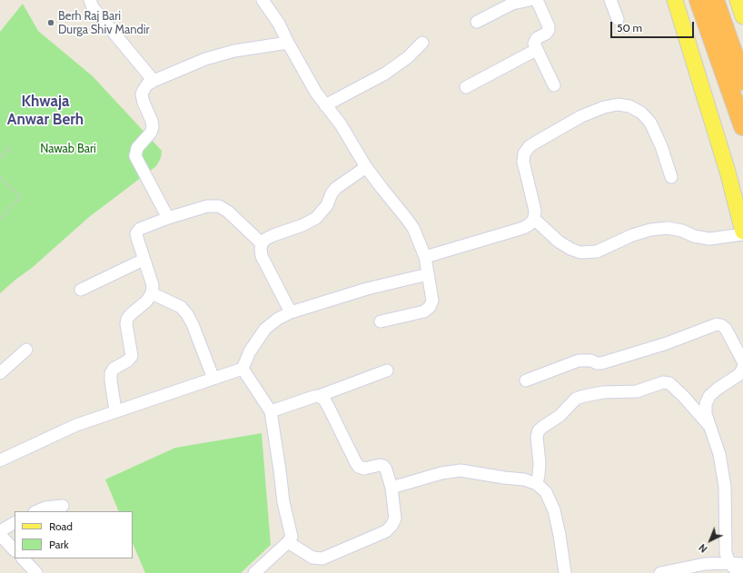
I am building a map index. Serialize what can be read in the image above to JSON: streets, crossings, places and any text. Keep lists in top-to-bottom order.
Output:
{
  "districts": ["Khwaja Anwar Berh"],
  "parks": ["Nawab Bari"],
  "places": ["Berh Raj Bari Durga Shiv Mandir"],
  "legend": ["Road", "Park"],
  "scale_bar": "50 m",
  "north": "bottom left"
}
